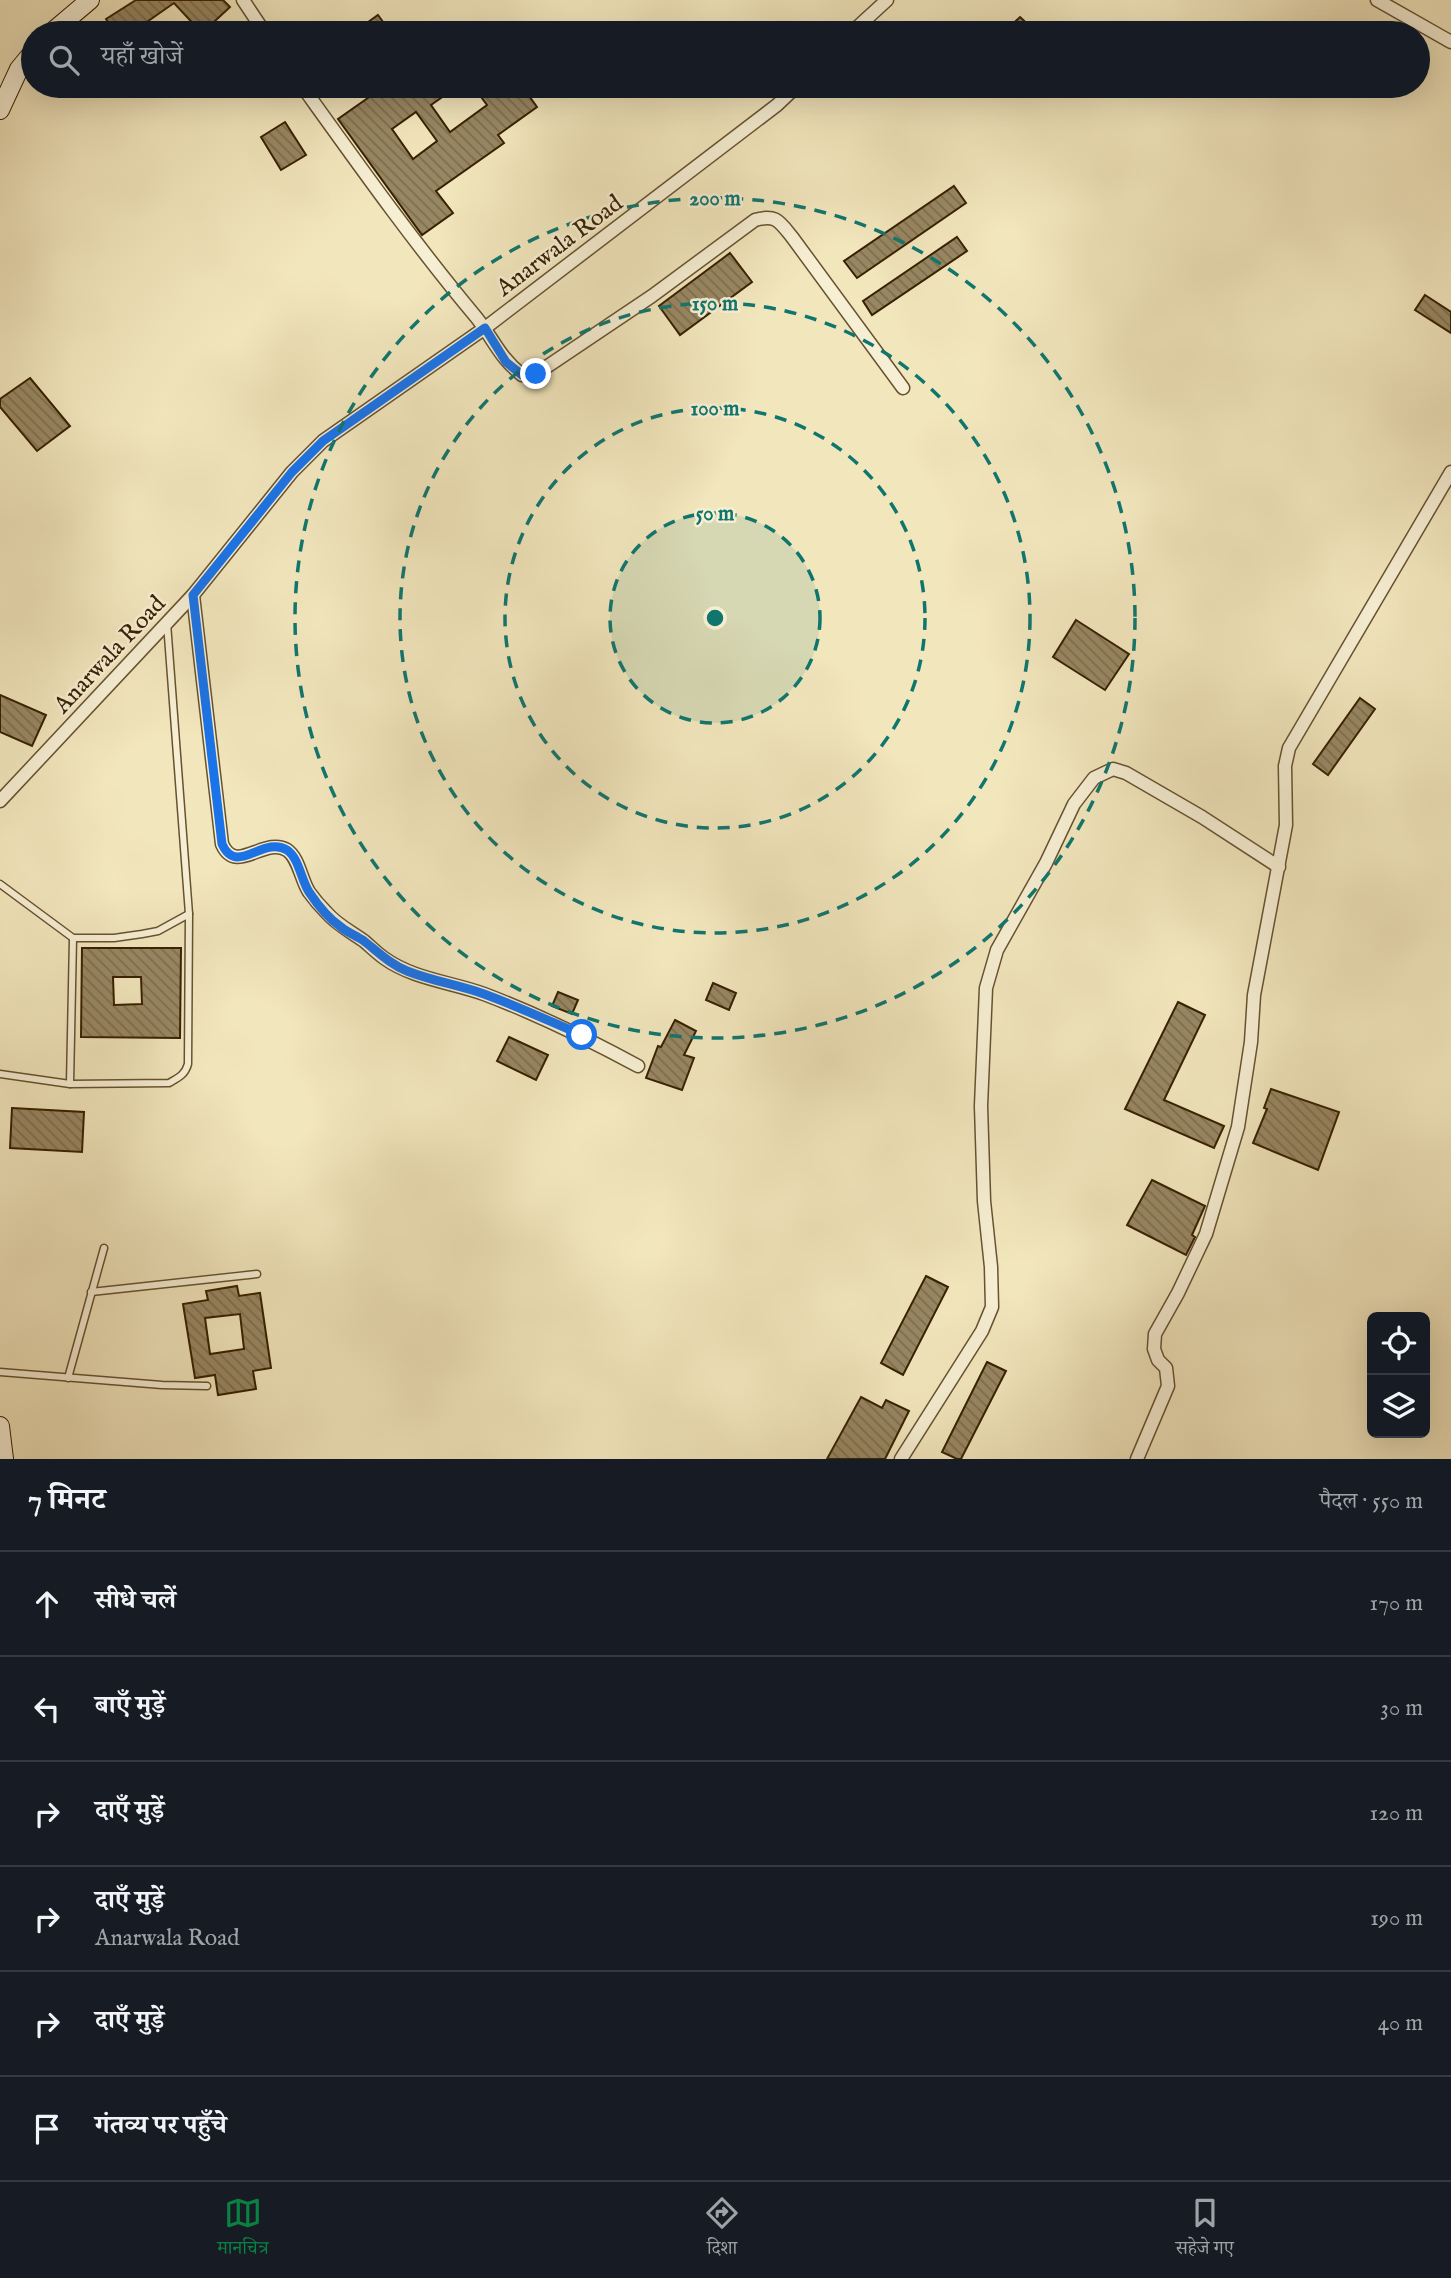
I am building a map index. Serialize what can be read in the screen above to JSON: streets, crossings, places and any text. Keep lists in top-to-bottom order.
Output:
{
  "streets": {
    "street": ["Anarwala Road"]
  },
  "page": {
    "search": "यहाँ खोजें",
    "heading": ["7 मिनट", "पैदल · 550 m"],
    "list": [
      ["सीधे चलें", "170 m"],
      ["बाएँ मुड़ें", "30 m"],
      ["दाएँ मुड़ें", "120 m"],
      ["दाएँ मुड़ें", "Anarwala Road", "190 m"],
      ["दाएँ मुड़ें", "40 m"],
      "गंतव्य पर पहुँचे"
    ],
    "nav": ["मानचित्र", "दिशा", "सहेजे गए"]
  },
  "rings": [
    "200 m",
    "150 m",
    "100 m",
    "50 m"
  ]
}
